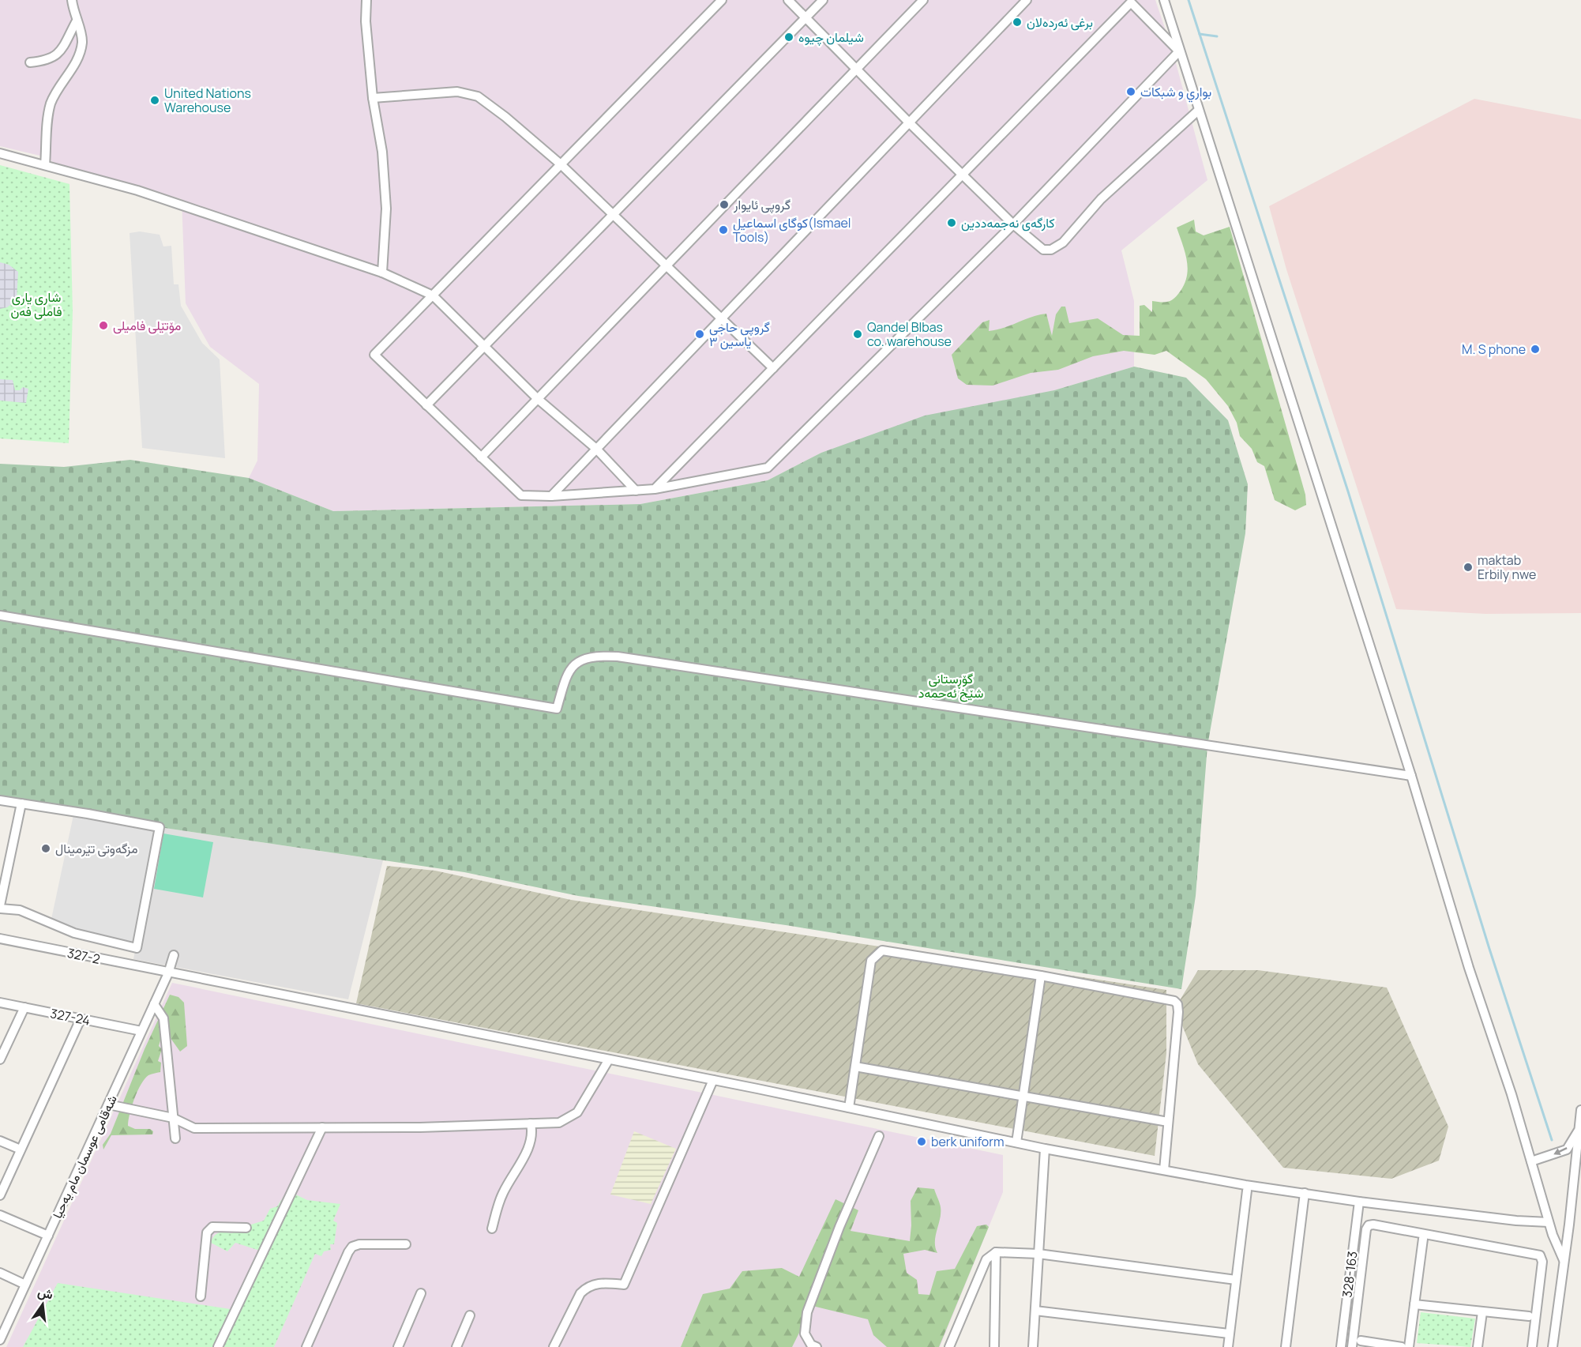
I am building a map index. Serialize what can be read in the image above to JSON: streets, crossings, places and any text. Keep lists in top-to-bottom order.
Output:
{
  "streets": {
    "street": [
      "327-2",
      "327-24",
      "شەقامی عوسمان مام یەحیا",
      "328-163"
    ]
  },
  "crossings": [
    ["327-2", "شەقامی عوسمان مام یەحیا"],
    ["327-2", "328-163"],
    ["327-24", "شەقامی عوسمان مام یەحیا"]
  ],
  "parks": ["شاری یاری فاملی فەن", "گۆڕستانی شێخ ئەحمەد"],
  "places": [
    "برغی ئەردەلان",
    "شيلمان چیوه",
    "بواري و شبكات",
    "United Nations Warehouse",
    "گروپى ئايوار",
    "کارگەی نەجمەددین",
    "كوگای اسماعیل(Ismael Tools)",
    "مۆتێلی فامیلی",
    "گروپی حاجی یاسین ٣",
    "Qandel Blbas co. warehouse",
    "M. S phone",
    "maktab Erbily nwe",
    "مزگەوتی تێرمینال",
    "berk uniform"
  ],
  "north": "top"
}
